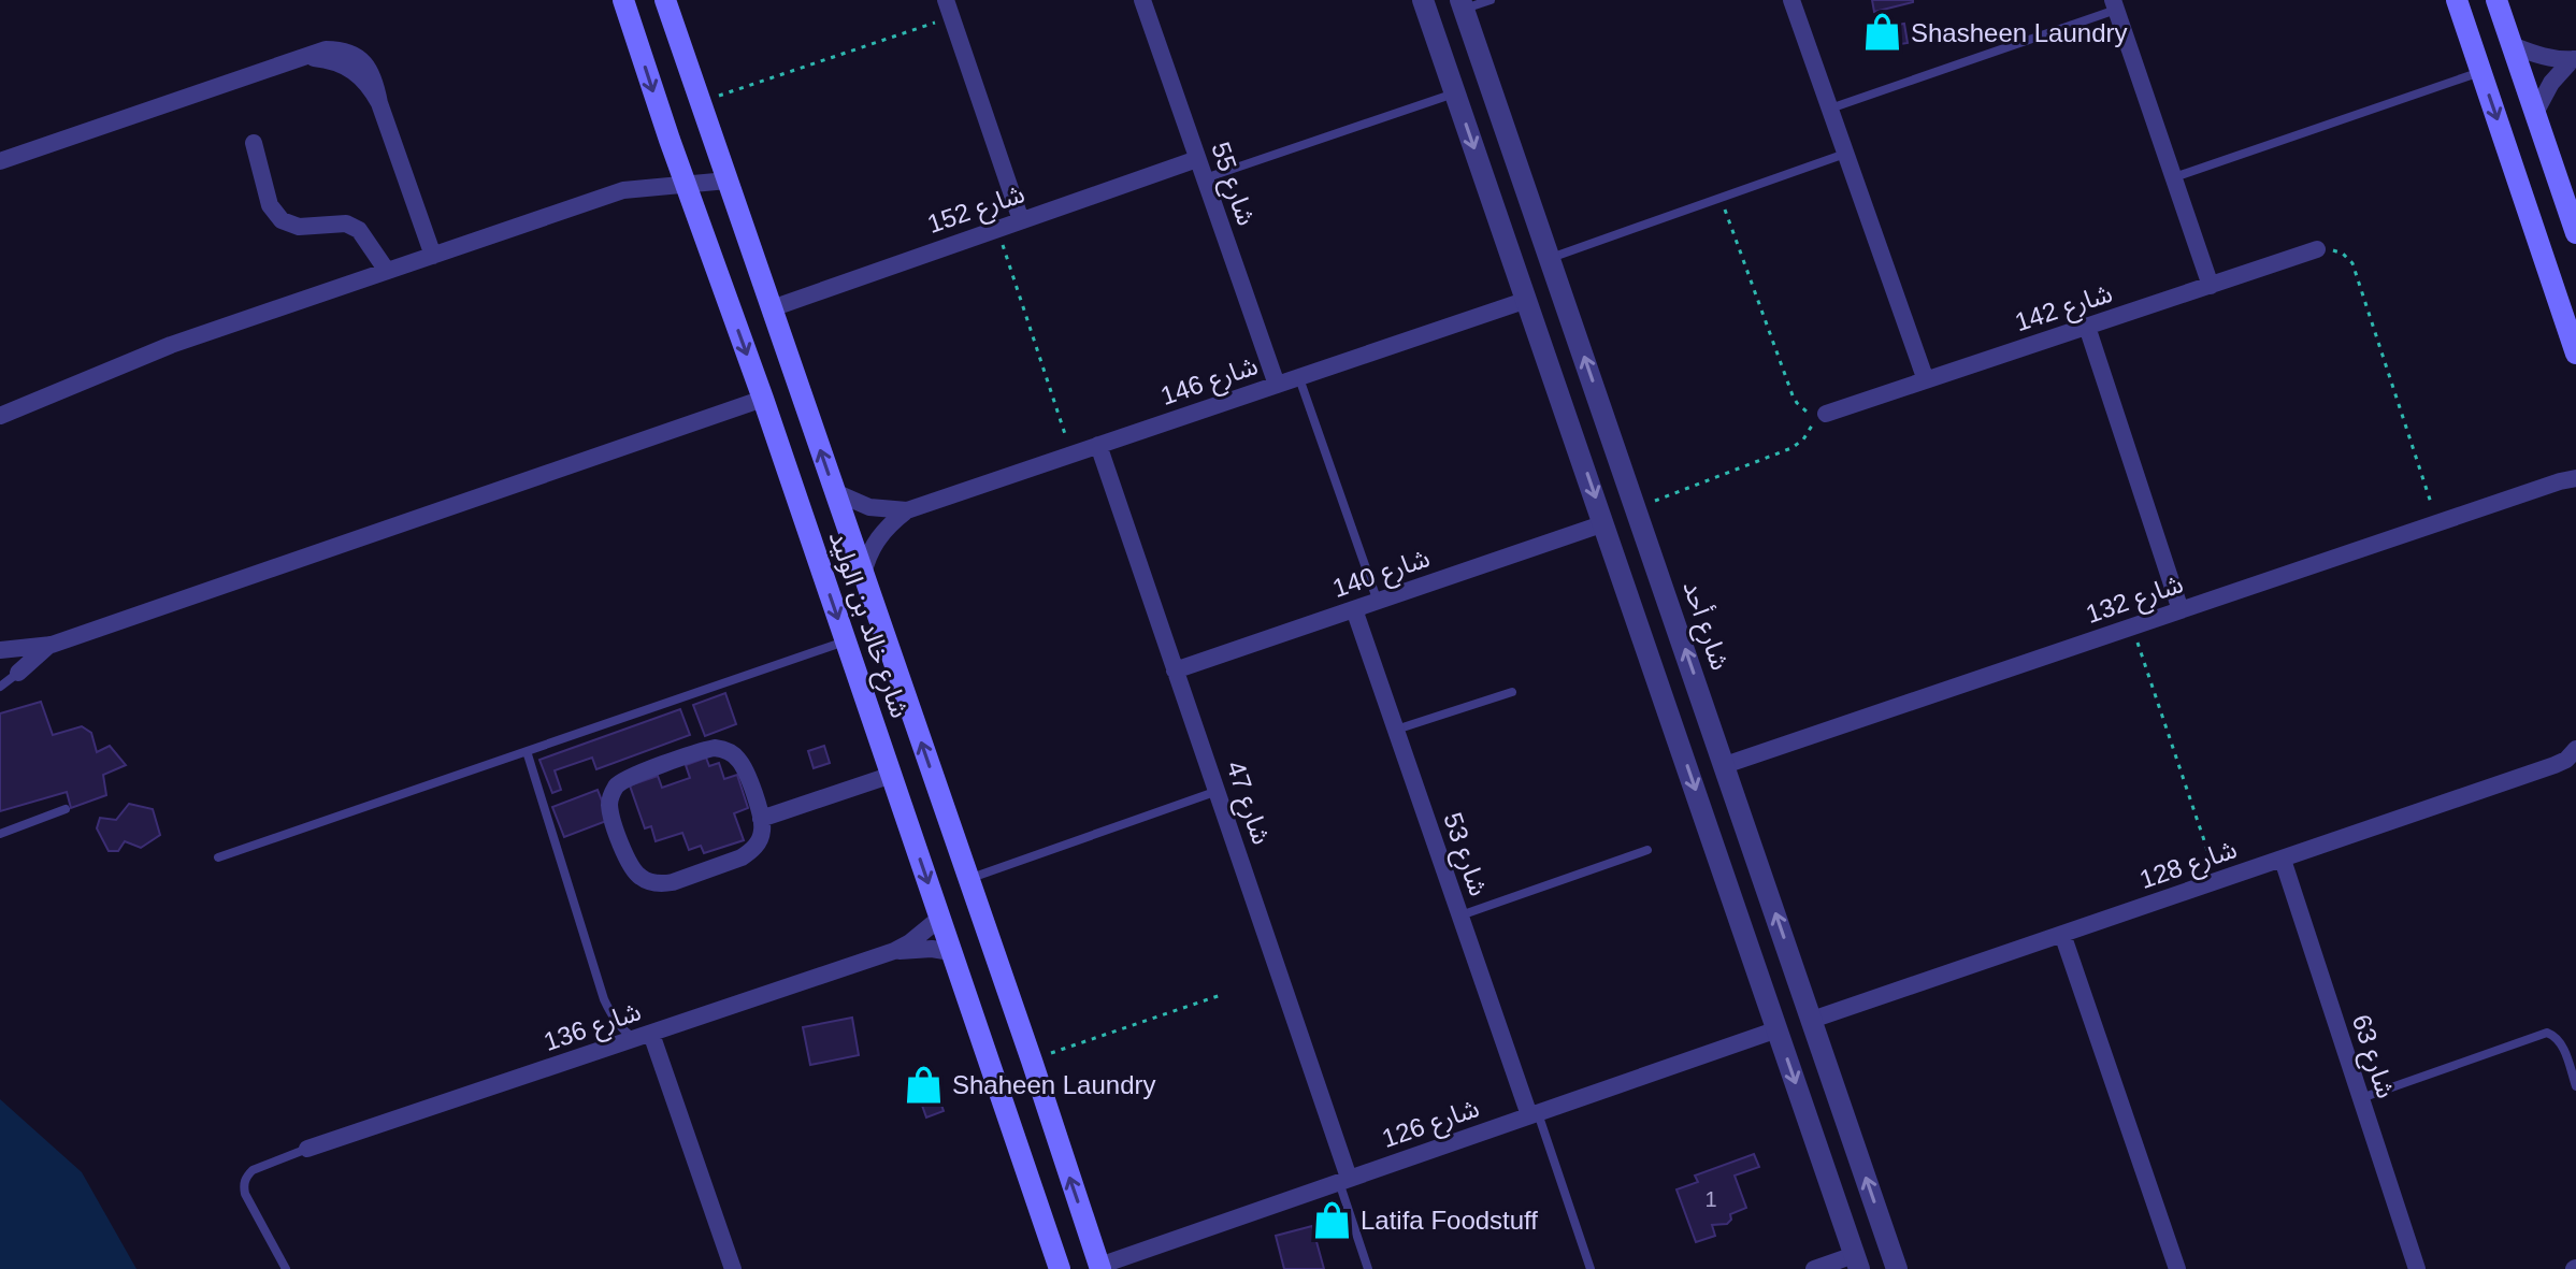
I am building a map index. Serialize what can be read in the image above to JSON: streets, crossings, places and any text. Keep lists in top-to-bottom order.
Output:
{
  "streets": {
    "main road": ["شارع خالد بن الوليد"],
    "street": [
      "شارع 55",
      "شارع 152",
      "شارع 142",
      "شارع 146",
      "شارع 140",
      "شارع 132",
      "شارع أحد",
      "شارع 47",
      "شارع 53",
      "شارع 128",
      "شارع 136",
      "شارع 63",
      "شارع 126"
    ]
  },
  "crossings": [
    ["شارع 55", "شارع 152"],
    ["شارع 55", "شارع 146"],
    ["شارع 152", "شارع خالد بن الوليد"],
    ["شارع 146", "شارع خالد بن الوليد"],
    ["شارع 146", "شارع 47"],
    ["شارع 140", "شارع 47"],
    ["شارع 140", "شارع 53"],
    ["شارع 132", "شارع أحد"],
    ["شارع خالد بن الوليد", "شارع 136"],
    ["شارع خالد بن الوليد", "شارع 126"],
    ["شارع أحد", "شارع 128"],
    ["شارع 47", "شارع 126"],
    ["شارع 53", "شارع 126"],
    ["شارع 128", "شارع 63"]
  ],
  "places": {
    "shop": ["Shasheen Laundry", "Shaheen Laundry", "Latifa Foodstuff"]
  },
  "house_numbers": ["1"]
}
